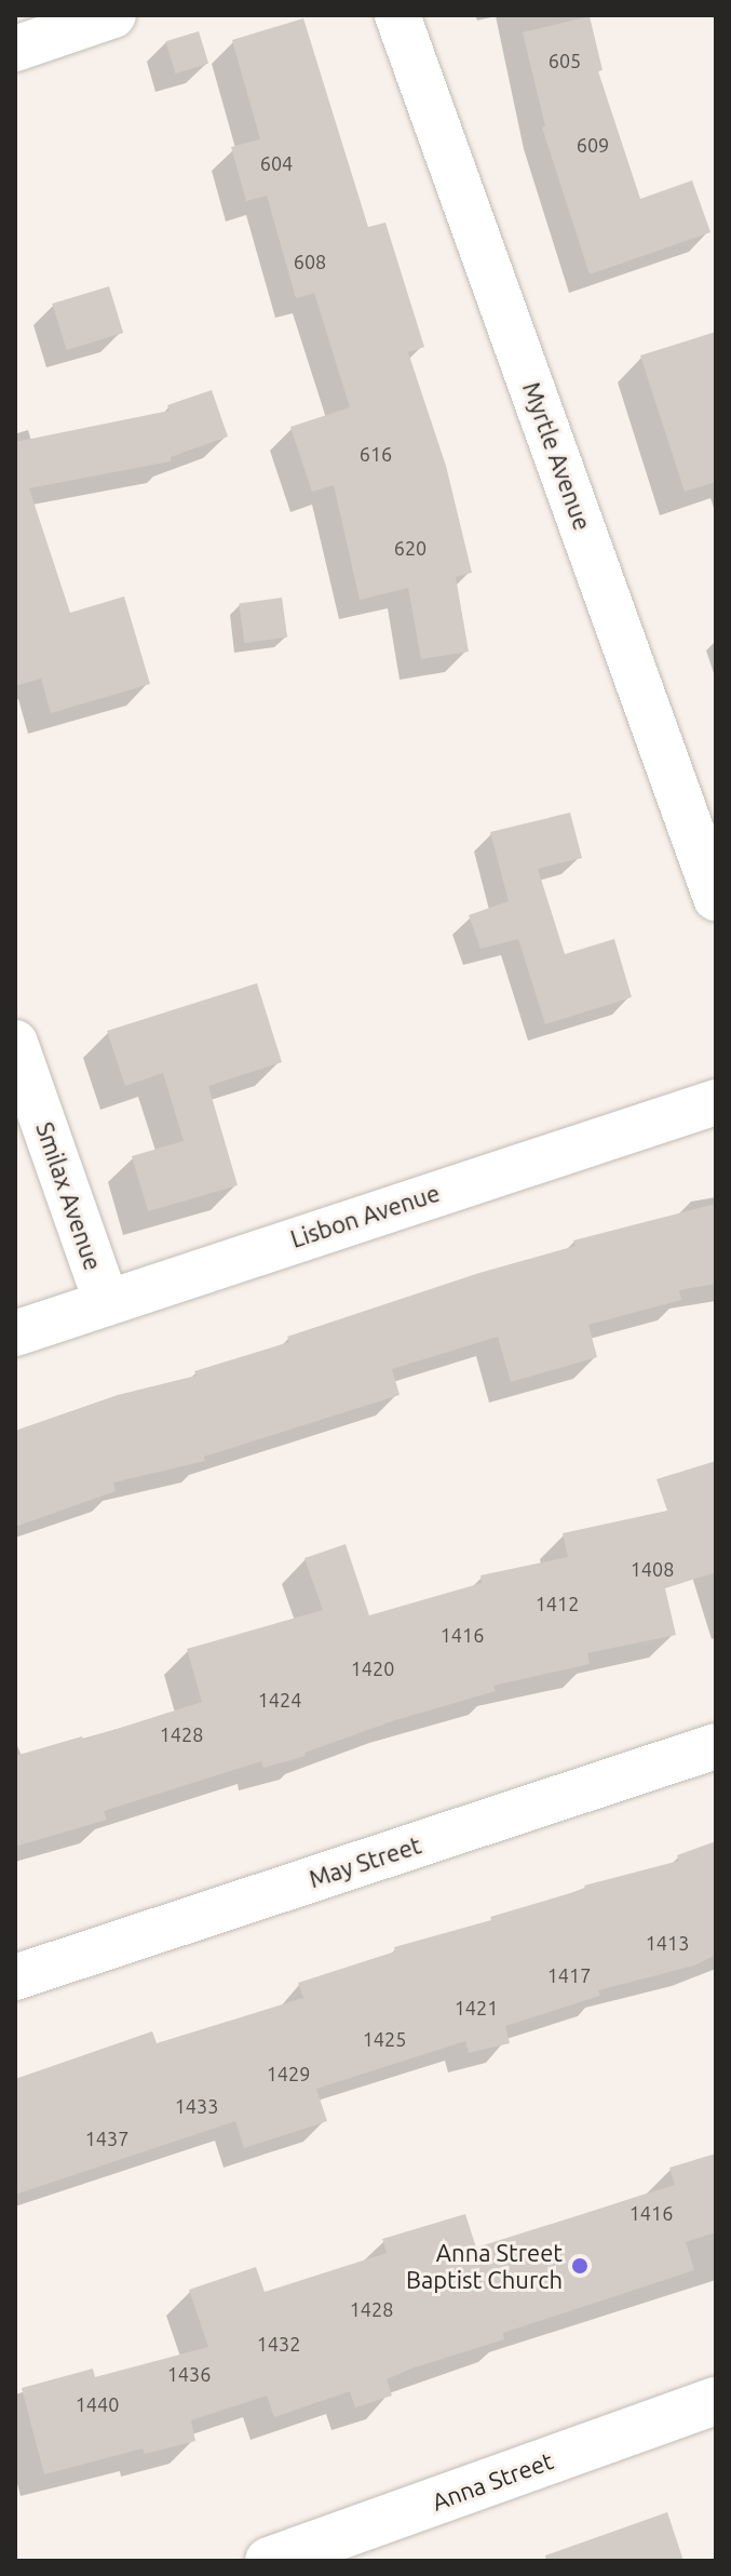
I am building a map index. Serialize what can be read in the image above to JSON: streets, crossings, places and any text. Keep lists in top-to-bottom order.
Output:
{
  "streets": {
    "street": [
      "Myrtle Avenue",
      "Smilax Avenue",
      "Lisbon Avenue",
      "May Street",
      "Anna Street"
    ]
  },
  "crossings": [
    ["Smilax Avenue", "Lisbon Avenue"]
  ],
  "places": ["Anna Street Baptist Church"],
  "house_numbers": [
    "605",
    "609",
    "604",
    "608",
    "616",
    "620",
    "1408",
    "1412",
    "1416",
    "1420",
    "1424",
    "1428",
    "1413",
    "1417",
    "1421",
    "1425",
    "1429",
    "1433",
    "1437",
    "1416",
    "1428",
    "1432",
    "1436",
    "1440"
  ]
}
